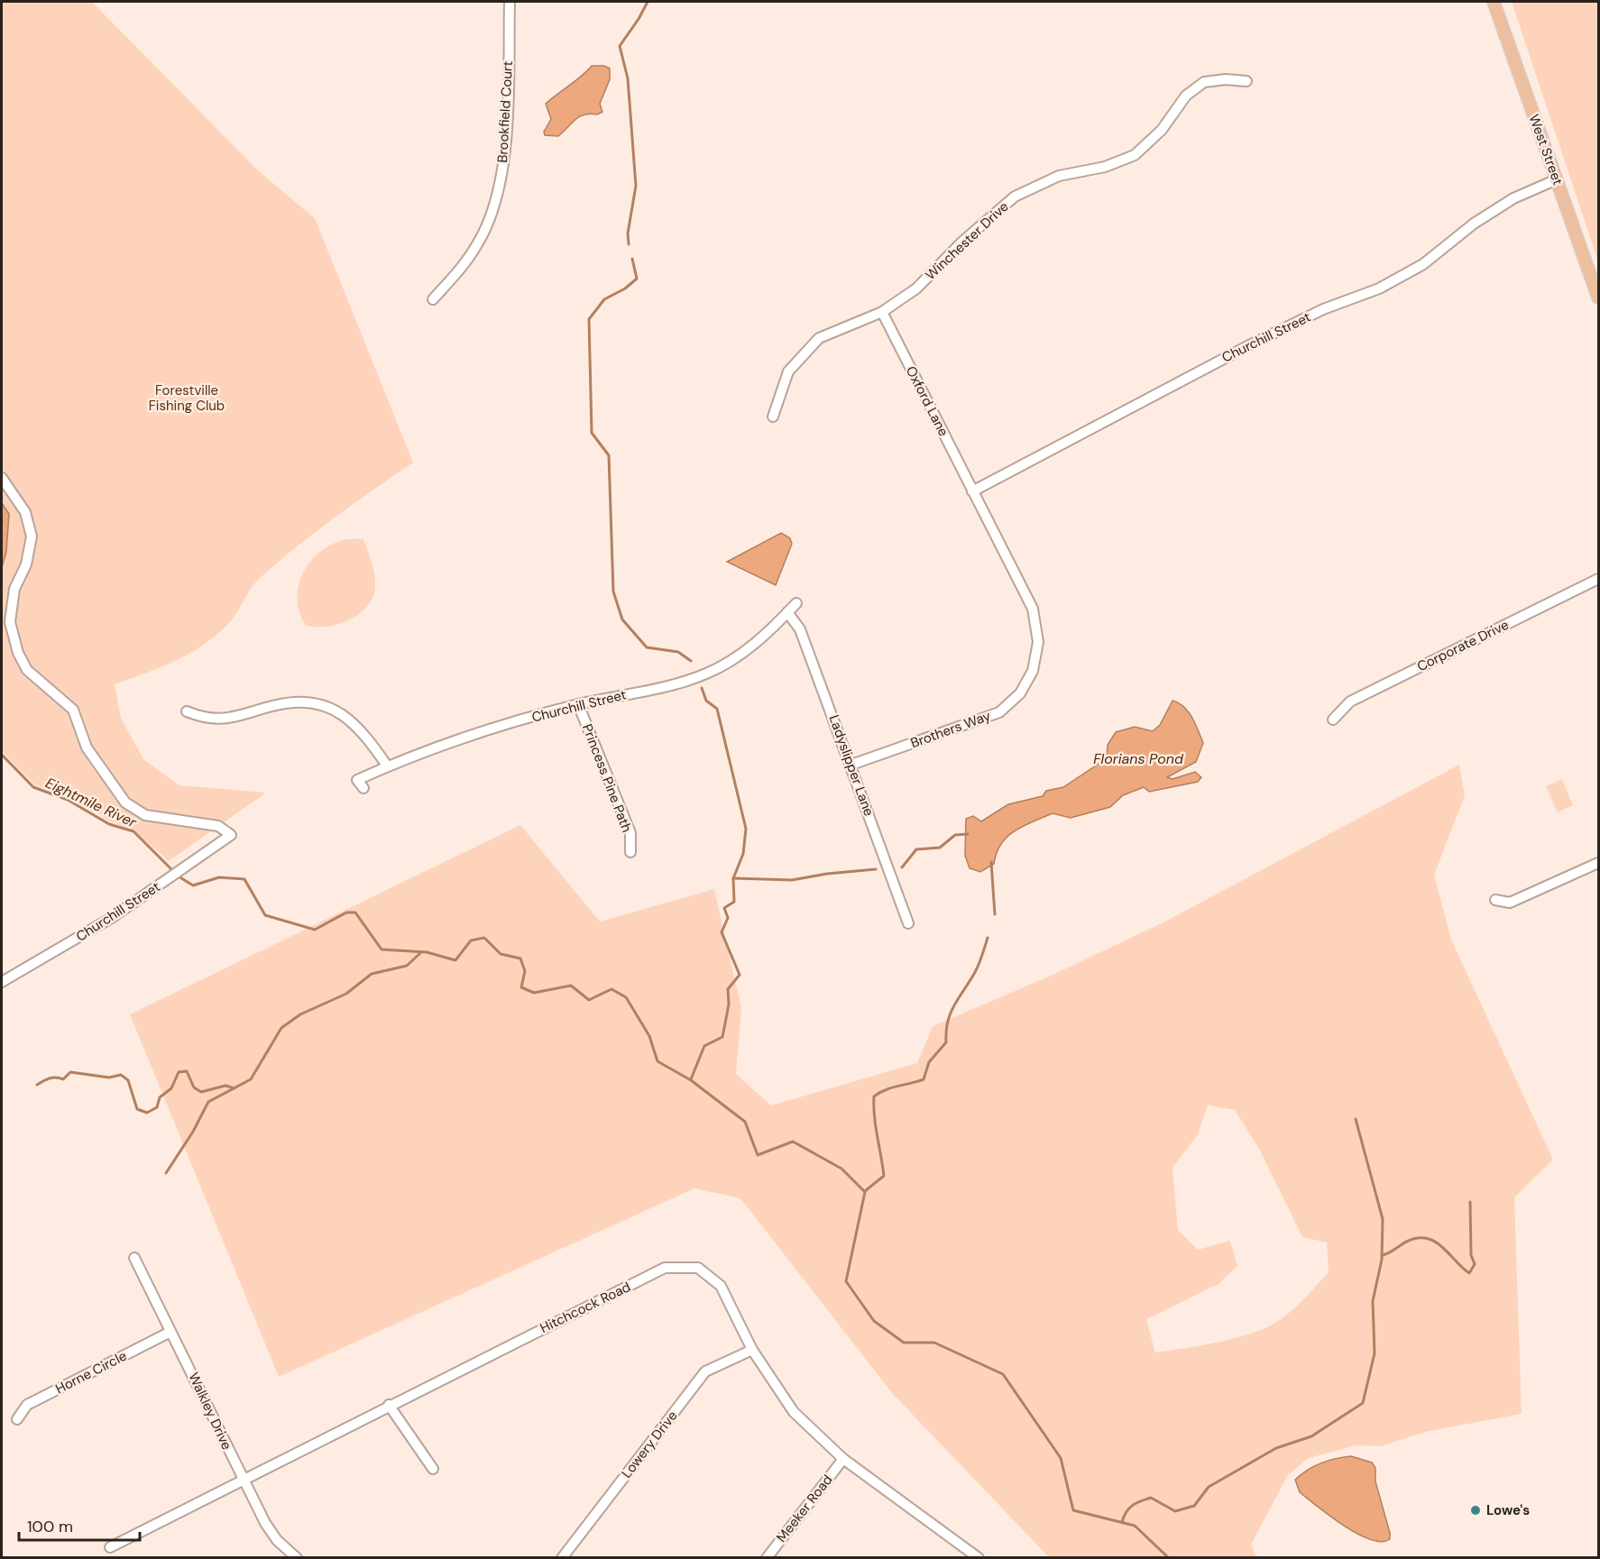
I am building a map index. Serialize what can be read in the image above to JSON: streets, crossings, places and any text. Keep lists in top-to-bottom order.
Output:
{
  "streets": {
    "main road": ["West Street"],
    "street": [
      "Brookfield Court",
      "Winchester Drive",
      "Churchill Street",
      "Oxford Lane",
      "Corporate Drive",
      "Brothers Way",
      "Ladyslipper Lane",
      "Princess Pine Path",
      "Hitchcock Road",
      "Horne Circle",
      "Walkley Drive",
      "Lowery Drive",
      "Meeker Road"
    ]
  },
  "crossings": [
    ["West Street", "Churchill Street"],
    ["Winchester Drive", "Oxford Lane"],
    ["Churchill Street", "Oxford Lane"],
    ["Churchill Street", "Brothers Way"],
    ["Churchill Street", "Ladyslipper Lane"],
    ["Churchill Street", "Princess Pine Path"],
    ["Oxford Lane", "Brothers Way"],
    ["Brothers Way", "Ladyslipper Lane"],
    ["Hitchcock Road", "Walkley Drive"],
    ["Hitchcock Road", "Lowery Drive"],
    ["Hitchcock Road", "Meeker Road"],
    ["Horne Circle", "Walkley Drive"]
  ],
  "water": ["Florians Pond", "Eightmile River"],
  "parks": ["Forestville Fishing Club"],
  "places": ["Lowe's"],
  "scale_bar": "100 m"
}
